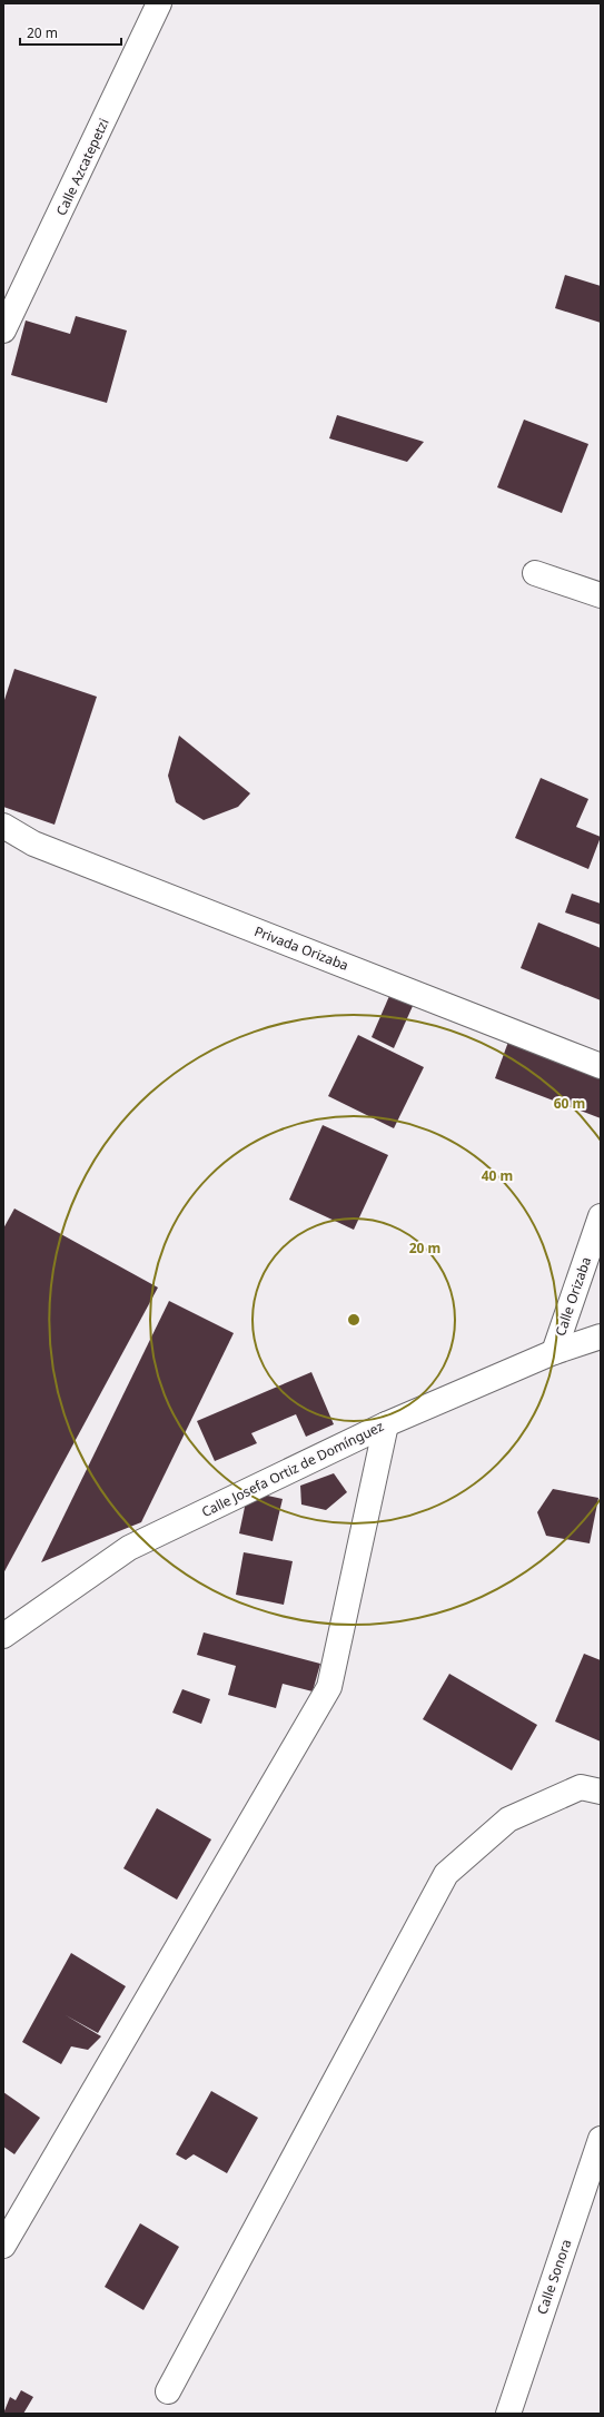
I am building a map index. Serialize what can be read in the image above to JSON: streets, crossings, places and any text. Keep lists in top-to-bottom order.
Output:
{
  "streets": {
    "street": [
      "Calle Azcatepetzi",
      "Privada Orizaba",
      "Calle Orizaba",
      "Calle Josefa Ortiz de Domínguez",
      "Calle Sonora"
    ]
  },
  "crossings": [
    ["Calle Orizaba", "Calle Josefa Ortiz de Domínguez"]
  ],
  "scale_bar": "20 m",
  "rings": ["60 m", "40 m", "20 m"]
}
